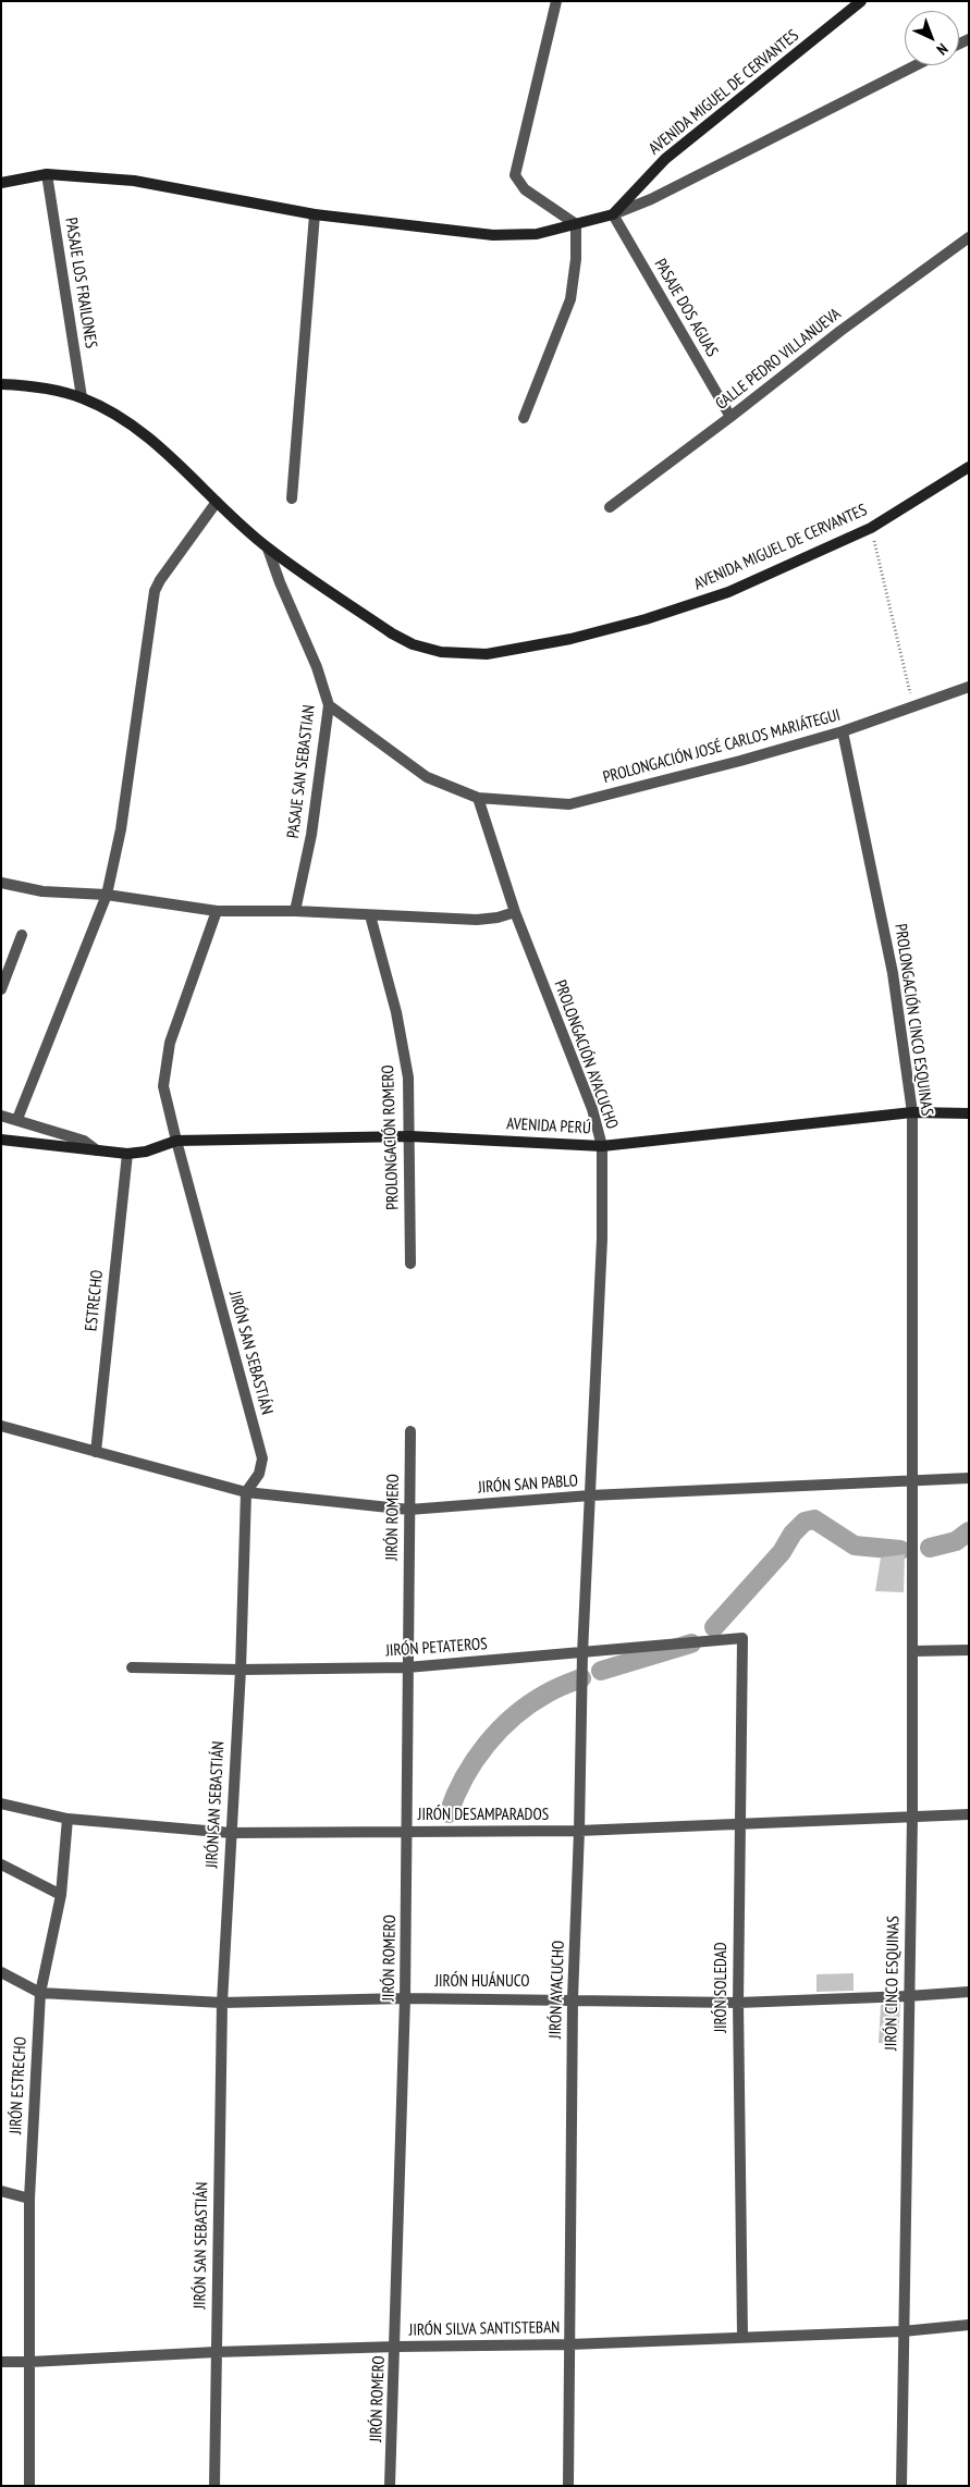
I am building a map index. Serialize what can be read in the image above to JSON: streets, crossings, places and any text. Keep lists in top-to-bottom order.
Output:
{
  "streets": {
    "street": [
      "AVENIDA MIGUEL DE CERVANTES",
      "PASAJE LOS FRAILONES",
      "PASAJE DOS AGUAS",
      "CALLE PEDRO VILLANUEVA",
      "PROLONGACIÓN JOSÉ CARLOS MARIÁTEGUI",
      "PASAJE SAN SEBASTIAN",
      "PROLONGACIÓN CINCO ESQUINAS",
      "PROLONGACIÓN AYACUCHO",
      "AVENIDA PERÚ",
      "PROLONGACIÓN ROMERO",
      "ESTRECHO",
      "JIRÓN SAN SEBASTIÁN",
      "JIRÓN SAN PABLO",
      "JIRÓN ROMERO",
      "JIRÓN PETATEROS",
      "JIRÓN DESAMPARADOS",
      "JIRÓN HUÁNUCO",
      "JIRÓN CINCO ESQUINAS",
      "JIRÓN SOLEDAD",
      "JIRÓN AYACUCHO",
      "JIRÓN ESTRECHO",
      "JIRÓN SILVA SANTISTEBAN"
    ]
  },
  "crossings": [
    ["AVENIDA MIGUEL DE CERVANTES", "PASAJE LOS FRAILONES"],
    ["AVENIDA MIGUEL DE CERVANTES", "PASAJE DOS AGUAS"],
    ["AVENIDA MIGUEL DE CERVANTES", "PASAJE SAN SEBASTIAN"],
    ["PASAJE DOS AGUAS", "CALLE PEDRO VILLANUEVA"],
    ["PROLONGACIÓN JOSÉ CARLOS MARIÁTEGUI", "PASAJE SAN SEBASTIAN"],
    ["PROLONGACIÓN JOSÉ CARLOS MARIÁTEGUI", "PROLONGACIÓN CINCO ESQUINAS"],
    ["PROLONGACIÓN JOSÉ CARLOS MARIÁTEGUI", "PROLONGACIÓN AYACUCHO"],
    ["PROLONGACIÓN CINCO ESQUINAS", "AVENIDA PERÚ"],
    ["PROLONGACIÓN CINCO ESQUINAS", "JIRÓN SAN PABLO"],
    ["PROLONGACIÓN CINCO ESQUINAS", "JIRÓN CINCO ESQUINAS"],
    ["PROLONGACIÓN AYACUCHO", "AVENIDA PERÚ"],
    ["PROLONGACIÓN AYACUCHO", "JIRÓN SAN PABLO"],
    ["PROLONGACIÓN AYACUCHO", "JIRÓN AYACUCHO"],
    ["AVENIDA PERÚ", "PROLONGACIÓN ROMERO"],
    ["AVENIDA PERÚ", "ESTRECHO"],
    ["AVENIDA PERÚ", "JIRÓN SAN SEBASTIÁN"],
    ["ESTRECHO", "JIRÓN SAN PABLO"],
    ["JIRÓN SAN SEBASTIÁN", "JIRÓN SAN PABLO"],
    ["JIRÓN SAN SEBASTIÁN", "JIRÓN PETATEROS"],
    ["JIRÓN SAN SEBASTIÁN", "JIRÓN DESAMPARADOS"],
    ["JIRÓN SAN SEBASTIÁN", "JIRÓN HUÁNUCO"],
    ["JIRÓN SAN SEBASTIÁN", "JIRÓN SILVA SANTISTEBAN"],
    ["JIRÓN SAN PABLO", "JIRÓN ROMERO"],
    ["JIRÓN SAN PABLO", "JIRÓN CINCO ESQUINAS"],
    ["JIRÓN SAN PABLO", "JIRÓN AYACUCHO"],
    ["JIRÓN ROMERO", "JIRÓN PETATEROS"],
    ["JIRÓN ROMERO", "JIRÓN DESAMPARADOS"],
    ["JIRÓN ROMERO", "JIRÓN HUÁNUCO"],
    ["JIRÓN ROMERO", "JIRÓN SILVA SANTISTEBAN"],
    ["JIRÓN PETATEROS", "JIRÓN SOLEDAD"],
    ["JIRÓN PETATEROS", "JIRÓN AYACUCHO"],
    ["JIRÓN DESAMPARADOS", "JIRÓN CINCO ESQUINAS"],
    ["JIRÓN DESAMPARADOS", "JIRÓN SOLEDAD"],
    ["JIRÓN DESAMPARADOS", "JIRÓN AYACUCHO"],
    ["JIRÓN DESAMPARADOS", "JIRÓN ESTRECHO"],
    ["JIRÓN HUÁNUCO", "JIRÓN CINCO ESQUINAS"],
    ["JIRÓN HUÁNUCO", "JIRÓN SOLEDAD"],
    ["JIRÓN HUÁNUCO", "JIRÓN AYACUCHO"],
    ["JIRÓN HUÁNUCO", "JIRÓN ESTRECHO"],
    ["JIRÓN CINCO ESQUINAS", "JIRÓN SILVA SANTISTEBAN"],
    ["JIRÓN SOLEDAD", "JIRÓN SILVA SANTISTEBAN"],
    ["JIRÓN AYACUCHO", "JIRÓN SILVA SANTISTEBAN"],
    ["JIRÓN ESTRECHO", "JIRÓN SILVA SANTISTEBAN"]
  ],
  "north": "bottom right"
}
